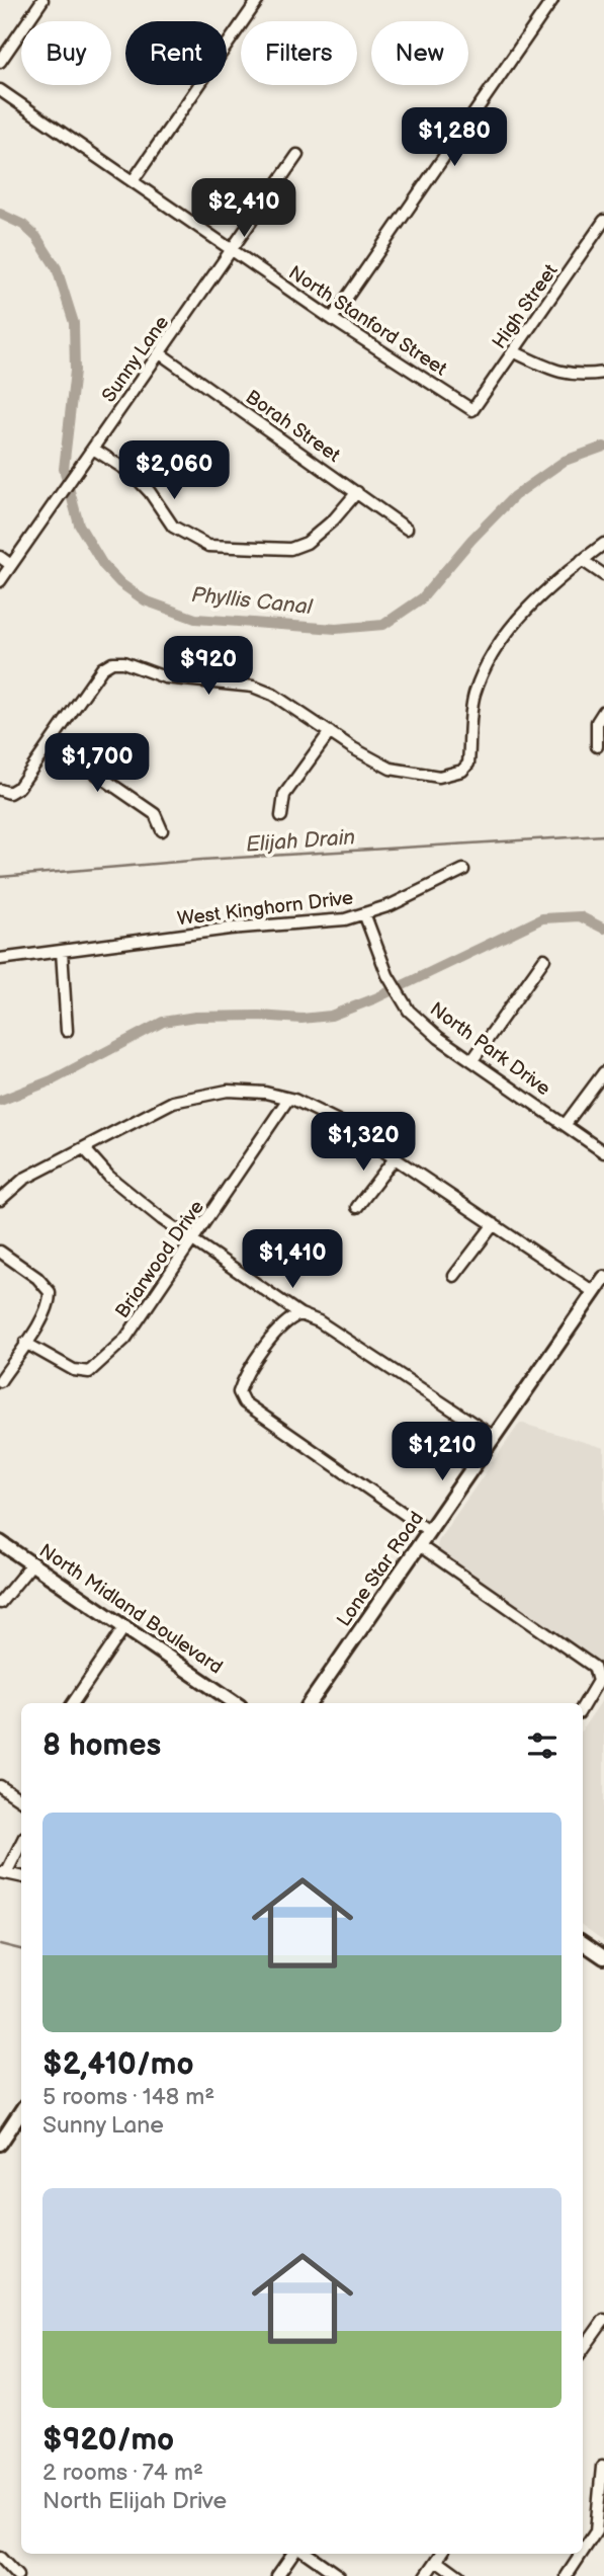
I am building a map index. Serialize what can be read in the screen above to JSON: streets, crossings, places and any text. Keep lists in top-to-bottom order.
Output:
{
  "streets": {
    "street": [
      "High Street",
      "North Stanford Street",
      "Sunny Lane",
      "Borah Street",
      "West Kinghorn Drive",
      "North Park Drive",
      "Briarwood Drive",
      "Lone Star Road",
      "North Midland Boulevard"
    ]
  },
  "crossings": [
    ["High Street", "North Stanford Street"],
    ["North Stanford Street", "Sunny Lane"],
    ["Sunny Lane", "Borah Street"],
    ["West Kinghorn Drive", "North Park Drive"]
  ],
  "water": ["Phyllis Canal", "Elijah Drain"],
  "page": {
    "chip": [
      "Buy",
      "Rent",
      "Filters",
      "New"
    ],
    "price": [
      "$1,280",
      "$2,410",
      "$2,060",
      "$920",
      "$1,700",
      "$1,320",
      "$1,410",
      "$1,210"
    ],
    "heading": "8 homes",
    "list": [
      {
        "name": "$2,410/mo",
        "note": "5 rooms · 148 m² · Sunny Lane"
      },
      {
        "name": "$920/mo",
        "note": "2 rooms · 74 m² · North Elijah Drive"
      }
    ]
  }
}
